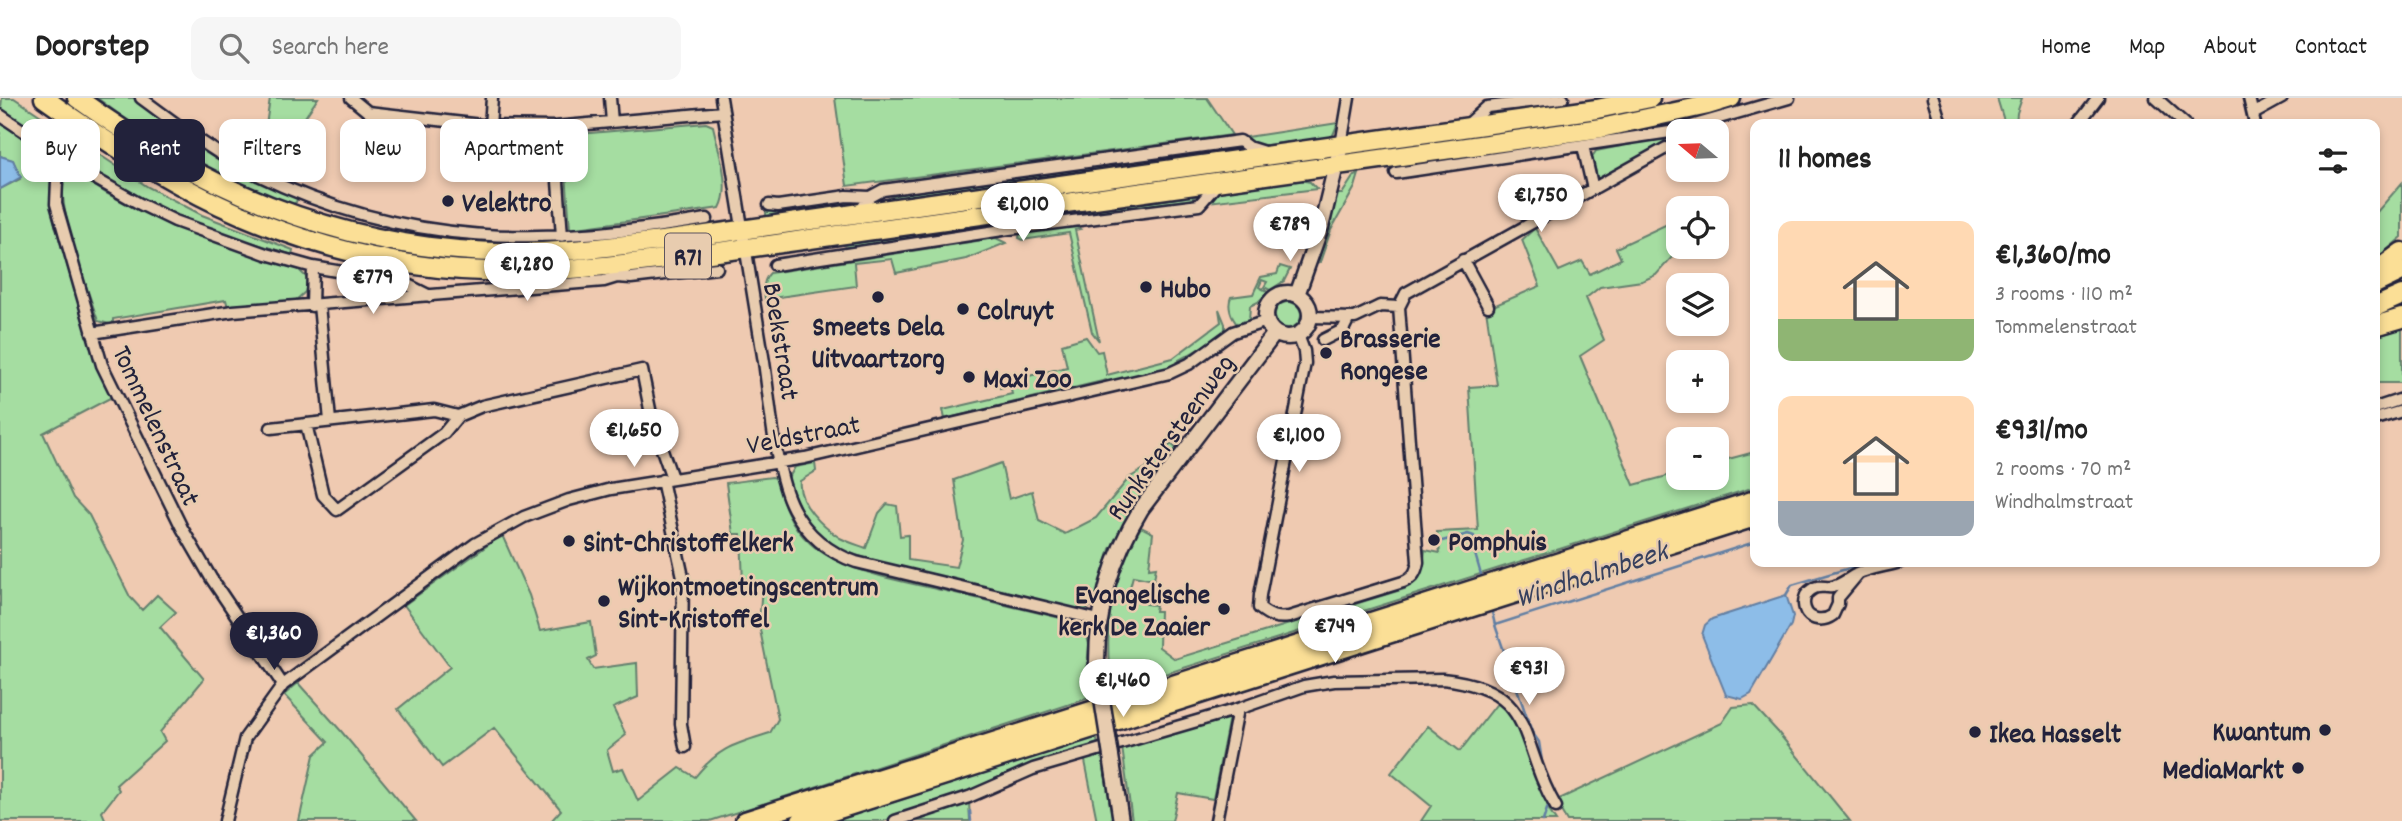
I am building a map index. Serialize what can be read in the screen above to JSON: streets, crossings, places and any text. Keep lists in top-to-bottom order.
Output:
{
  "streets": {
    "highway": ["R71"],
    "street": [
      "Boekstraat",
      "Tommelenstraat",
      "Veldstraat",
      "Runkstersteenweg"
    ]
  },
  "crossings": [
    ["R71", "Boekstraat"],
    ["Boekstraat", "Veldstraat"],
    ["Boekstraat", "Runkstersteenweg"],
    ["Tommelenstraat", "Veldstraat"],
    ["Veldstraat", "Runkstersteenweg"]
  ],
  "water": ["Windhalmbeek"],
  "places": [
    "Velektro",
    "Hubo",
    "Smeets Dela Uitvaartzorg",
    "Colruyt",
    "Brasserie Rongese",
    "Maxi Zoo",
    "Pomphuis",
    "Sint-Christoffelkerk",
    "Wijkontmoetingscentrum Sint-Kristoffel",
    "Evangelische kerk De Zaaier",
    "Kwantum",
    "Ikea Hasselt",
    "MediaMarkt"
  ],
  "north": "left",
  "page": {
    "header": "Doorstep",
    "search": "Search here",
    "nav": [
      "Home",
      "Map",
      "About",
      "Contact"
    ],
    "map_buttons": ["+", "−"],
    "chip": [
      "Buy",
      "Rent",
      "Filters",
      "New",
      "Apartment"
    ],
    "heading": "11 homes",
    "price": [
      "€1,750",
      "€1,010",
      "€789",
      "€1,280",
      "€779",
      "€1,650",
      "€1,100",
      "€749",
      "€1,360",
      "€931",
      "€1,460"
    ],
    "list": [
      {
        "name": "€1,360/mo",
        "note": "3 rooms · 110 m² · Tommelenstraat"
      },
      {
        "name": "€931/mo",
        "note": "2 rooms · 70 m² · Windhalmstraat"
      }
    ]
  }
}
